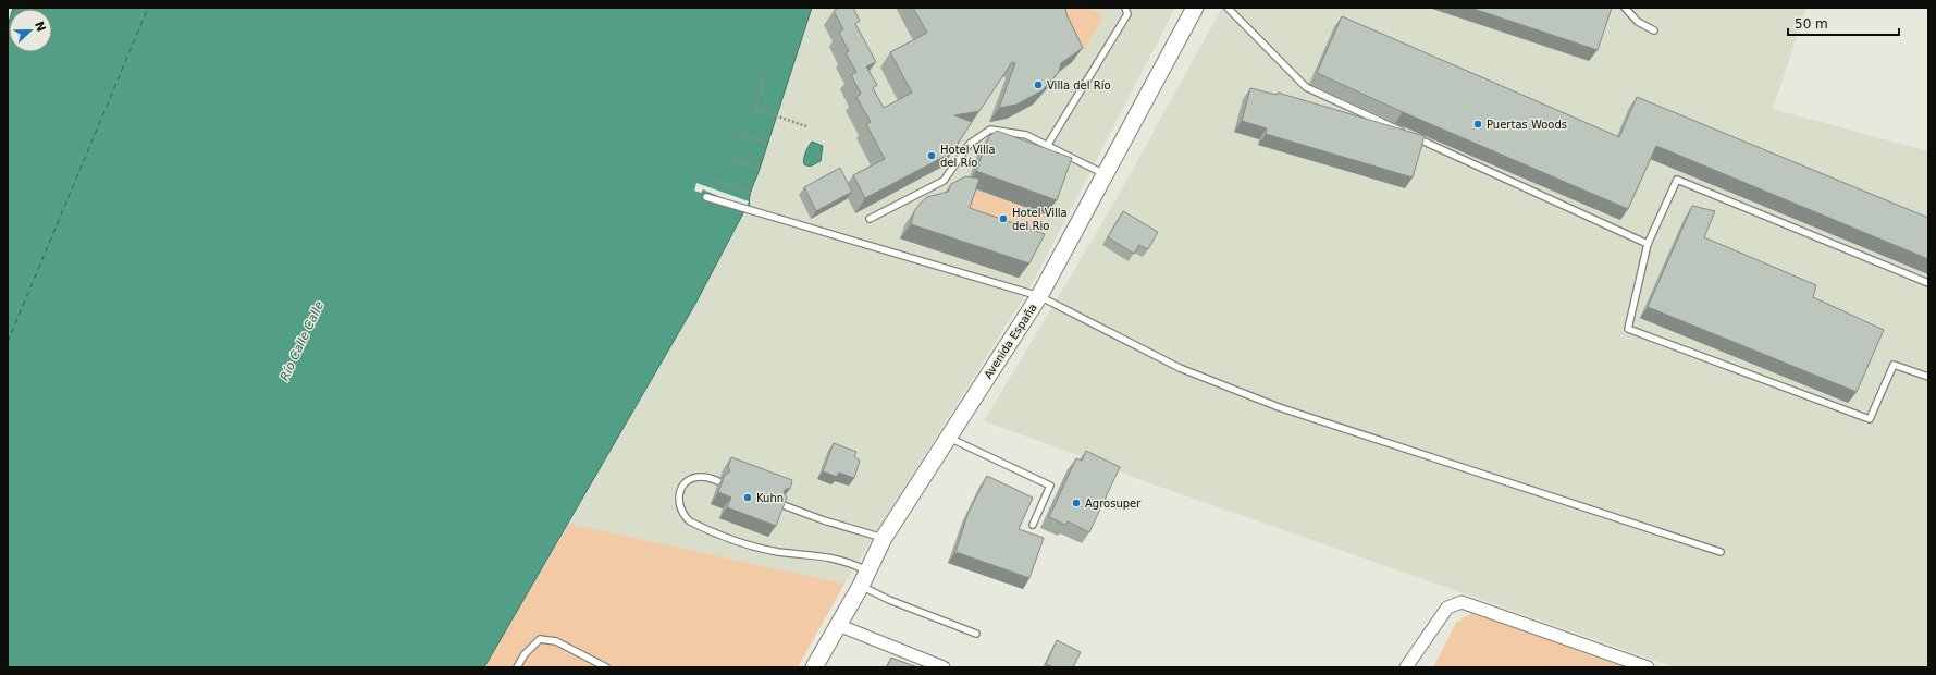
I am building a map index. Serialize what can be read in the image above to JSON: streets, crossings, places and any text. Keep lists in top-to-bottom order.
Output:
{
  "streets": {
    "main road": ["Avenida España"]
  },
  "water": ["Río Calle Calle"],
  "places": [
    "Villa del Río",
    "Puertas Woods",
    "Hotel Villa del Río",
    "Hotel Villa del Rio",
    "Kuhn",
    "Agrosuper"
  ],
  "scale_bar": "50 m",
  "north": "right"
}
